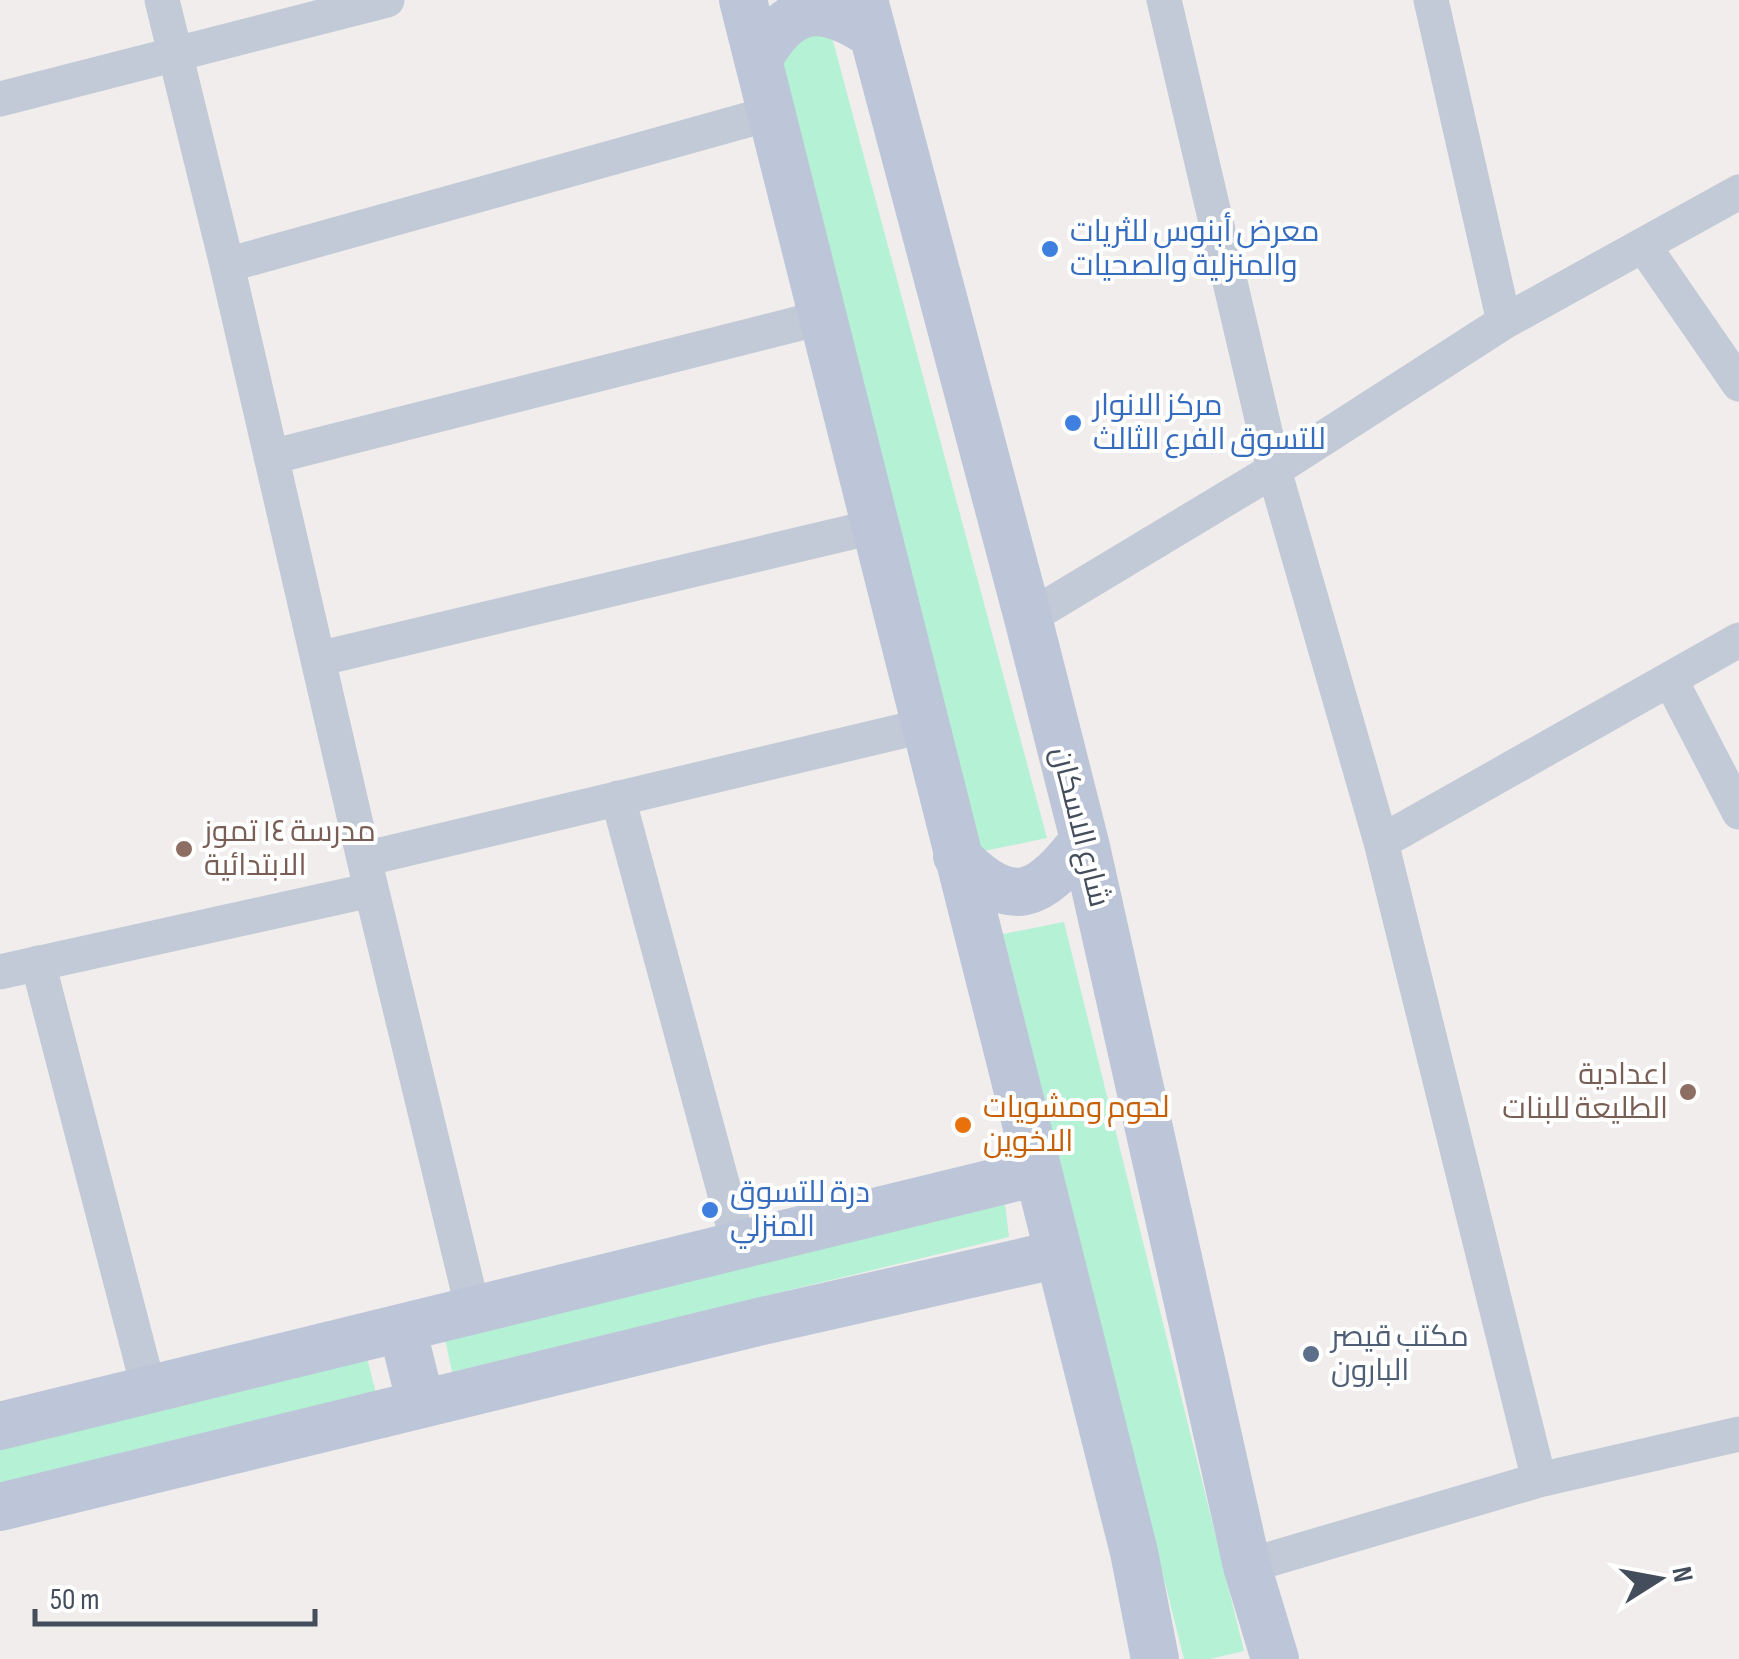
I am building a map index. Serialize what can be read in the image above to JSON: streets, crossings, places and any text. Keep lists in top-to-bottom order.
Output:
{
  "streets": {
    "main road": ["شارع الاسكان"]
  },
  "places": [
    "معرض أبنوس للثريات والمنزلية والصحيات",
    "مركز الانوار للتسوق الفرع الثالث",
    "مدرسة ١٤ تموز الابتدائية",
    "اعدادية الطليعة للبنات",
    "لحوم ومشويات الاخوين",
    "درة للتسوق المنزلي",
    "مكتب قيصر البارون"
  ],
  "scale_bar": "50 m",
  "north": "right"
}
